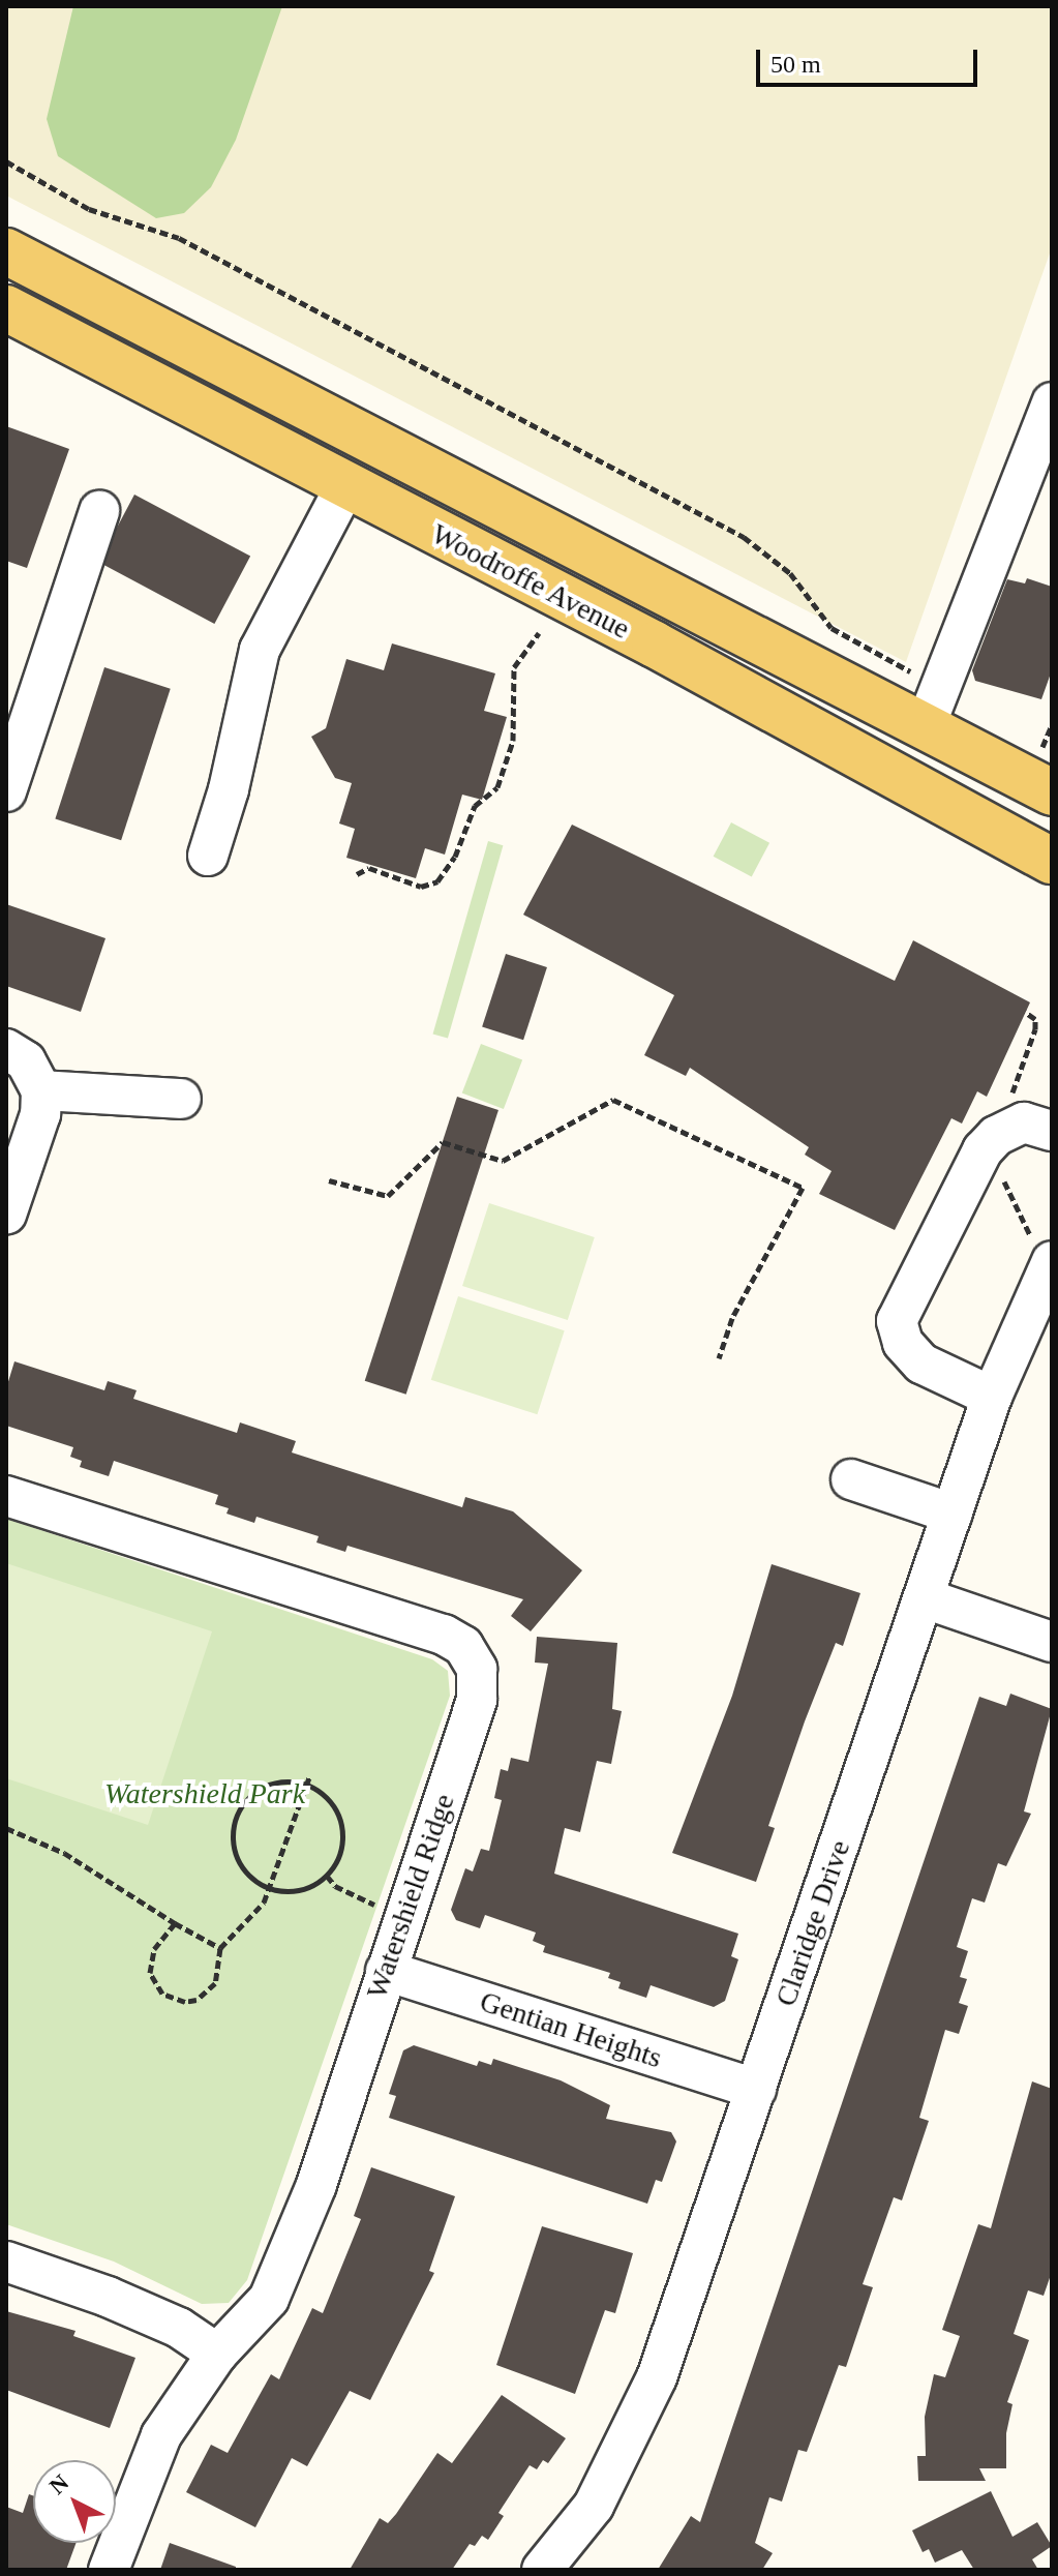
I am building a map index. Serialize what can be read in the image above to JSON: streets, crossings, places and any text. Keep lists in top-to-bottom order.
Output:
{
  "streets": {
    "main road": ["Woodroffe Avenue"],
    "street": ["Watershield Ridge", "Claridge Drive", "Gentian Heights"]
  },
  "crossings": [
    ["Watershield Ridge", "Gentian Heights"],
    ["Claridge Drive", "Gentian Heights"]
  ],
  "parks": ["Watershield Park"],
  "scale_bar": "50 m",
  "north": "top left"
}
